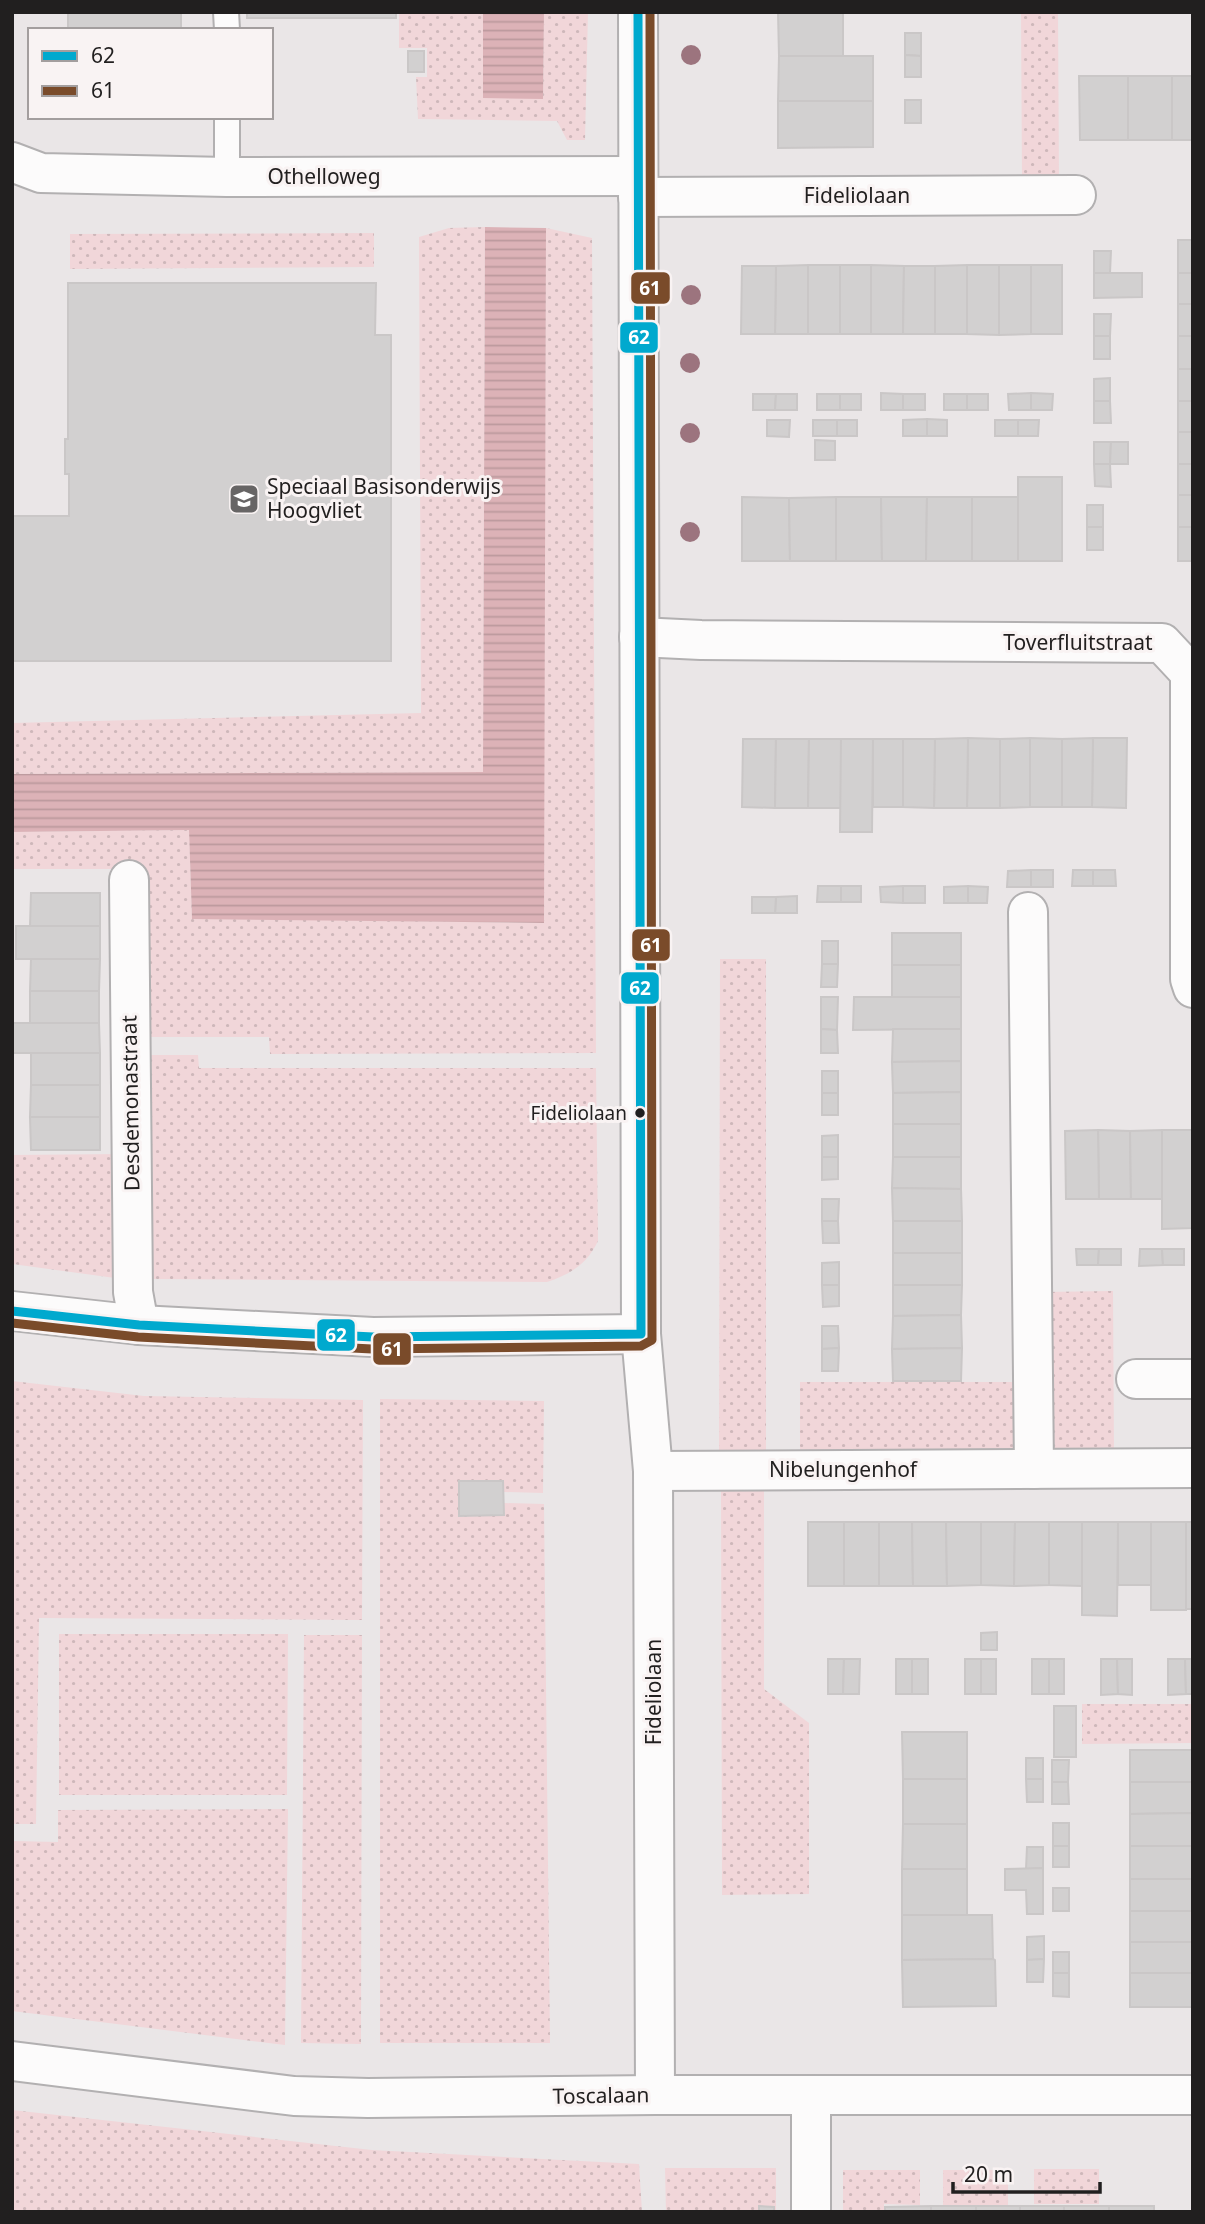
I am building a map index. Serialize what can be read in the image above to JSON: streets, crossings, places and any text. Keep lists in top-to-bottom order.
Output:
{
  "streets": {
    "street": [
      "Othelloweg",
      "Fideliolaan",
      "Toverfluitstraat",
      "Desdemonastraat",
      "Nibelungenhof",
      "Toscalaan"
    ]
  },
  "crossings": [
    ["Othelloweg", "Fideliolaan"],
    ["Fideliolaan", "Toverfluitstraat"],
    ["Fideliolaan", "Nibelungenhof"],
    ["Fideliolaan", "Toscalaan"]
  ],
  "places": {
    "school or university": ["Speciaal Basisonderwijs Hoogvliet"],
    "other": ["Fideliolaan"]
  },
  "lines": ["transit line 62", "transit line 61"],
  "legend": ["62", "61"],
  "scale_bar": "20 m"
}
